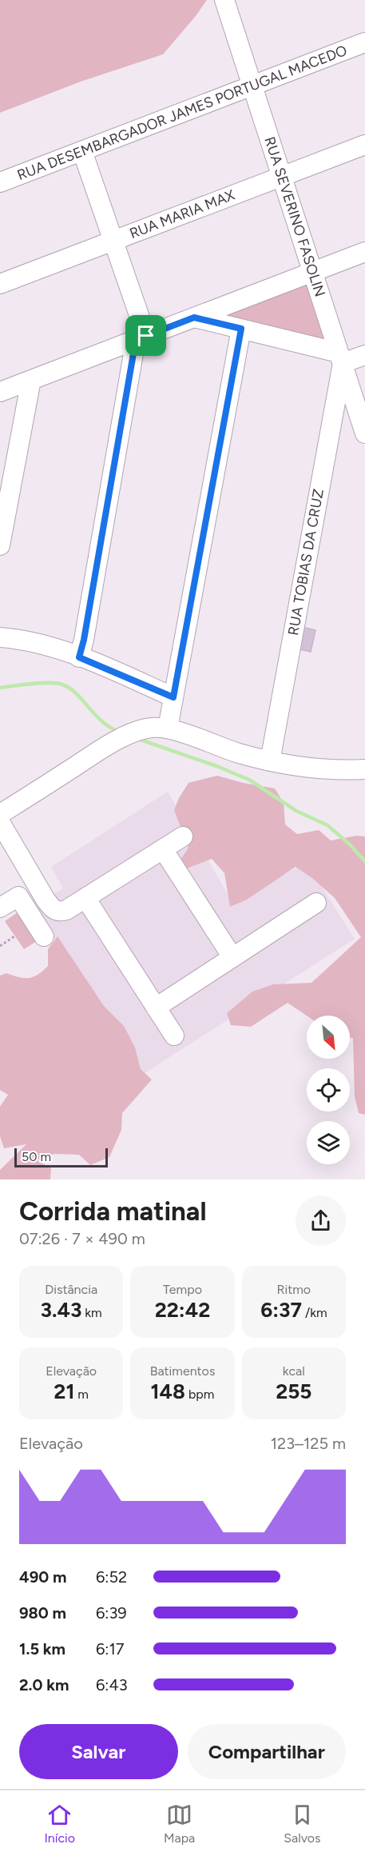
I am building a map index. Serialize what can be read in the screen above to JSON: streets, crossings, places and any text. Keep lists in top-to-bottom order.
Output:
{
  "streets": {
    "street": [
      "RUA DESEMBARGADOR JAMES PORTUGAL MACEDO",
      "RUA MARIA MAX",
      "RUA SEVERINO FASOLIN",
      "RUA TOBIAS DA CRUZ"
    ]
  },
  "crossings": [
    ["RUA DESEMBARGADOR JAMES PORTUGAL MACEDO", "RUA SEVERINO FASOLIN"],
    ["RUA MARIA MAX", "RUA SEVERINO FASOLIN"],
    ["RUA SEVERINO FASOLIN", "RUA TOBIAS DA CRUZ"]
  ],
  "scale_bar": "50 m",
  "north": "bottom right",
  "page": {
    "scale": "50 m",
    "heading": ["Corrida matinal", "07:26 · 7 × 490 m"],
    "stats": [
      ["Distância", "3.43 km"],
      ["Tempo", "22:42"],
      ["Ritmo", "6:37 /km"],
      ["Elevação", "21 m"],
      ["Batimentos", "148 bpm"],
      ["kcal", "255"]
    ],
    "chart": ["Elevação", "123–125 m"],
    "list": [
      {
        "name": "490 m",
        "note": "6:52"
      },
      {
        "name": "980 m",
        "note": "6:39"
      },
      {
        "name": "1.5 km",
        "note": "6:17"
      },
      {
        "name": "2.0 km",
        "note": "6:43"
      }
    ],
    "buttons": ["Salvar", "Compartilhar"],
    "tabs": ["Início", "Mapa", "Salvos"]
  }
}
